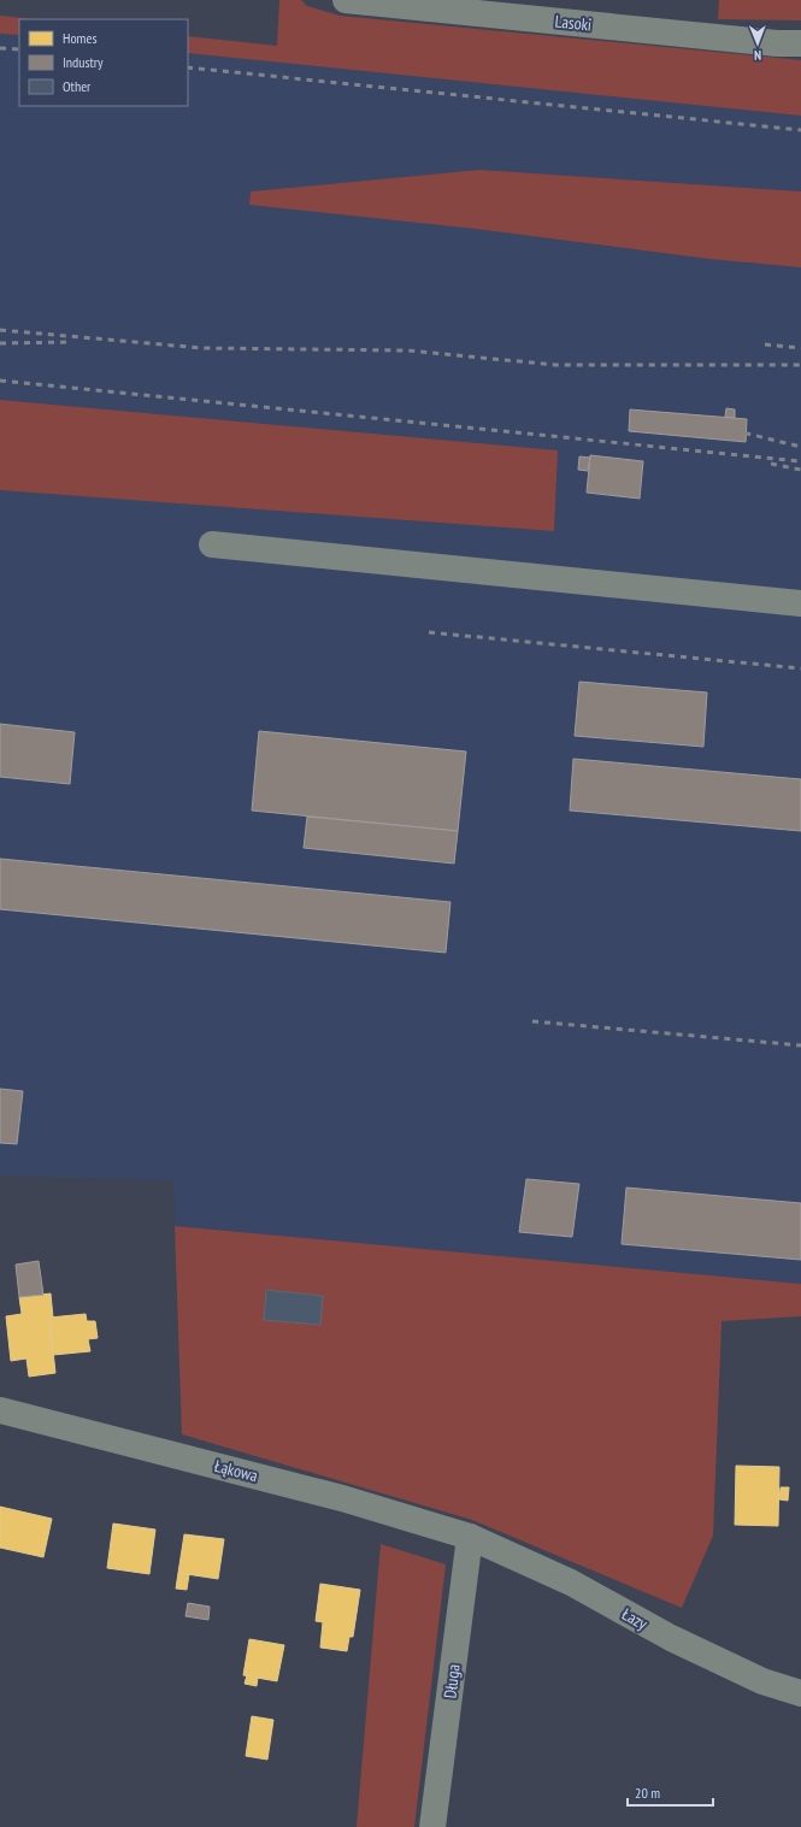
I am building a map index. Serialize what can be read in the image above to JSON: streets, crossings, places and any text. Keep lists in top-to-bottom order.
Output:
{
  "streets": {
    "street": [
      "Lasoki",
      "Łąkowa",
      "Łazy",
      "Długa"
    ]
  },
  "crossings": [
    ["Łąkowa", "Łazy"],
    ["Łąkowa", "Długa"],
    ["Łazy", "Długa"]
  ],
  "legend": ["Homes", "Industry", "Other"],
  "scale_bar": "20 m",
  "north": "bottom"
}
